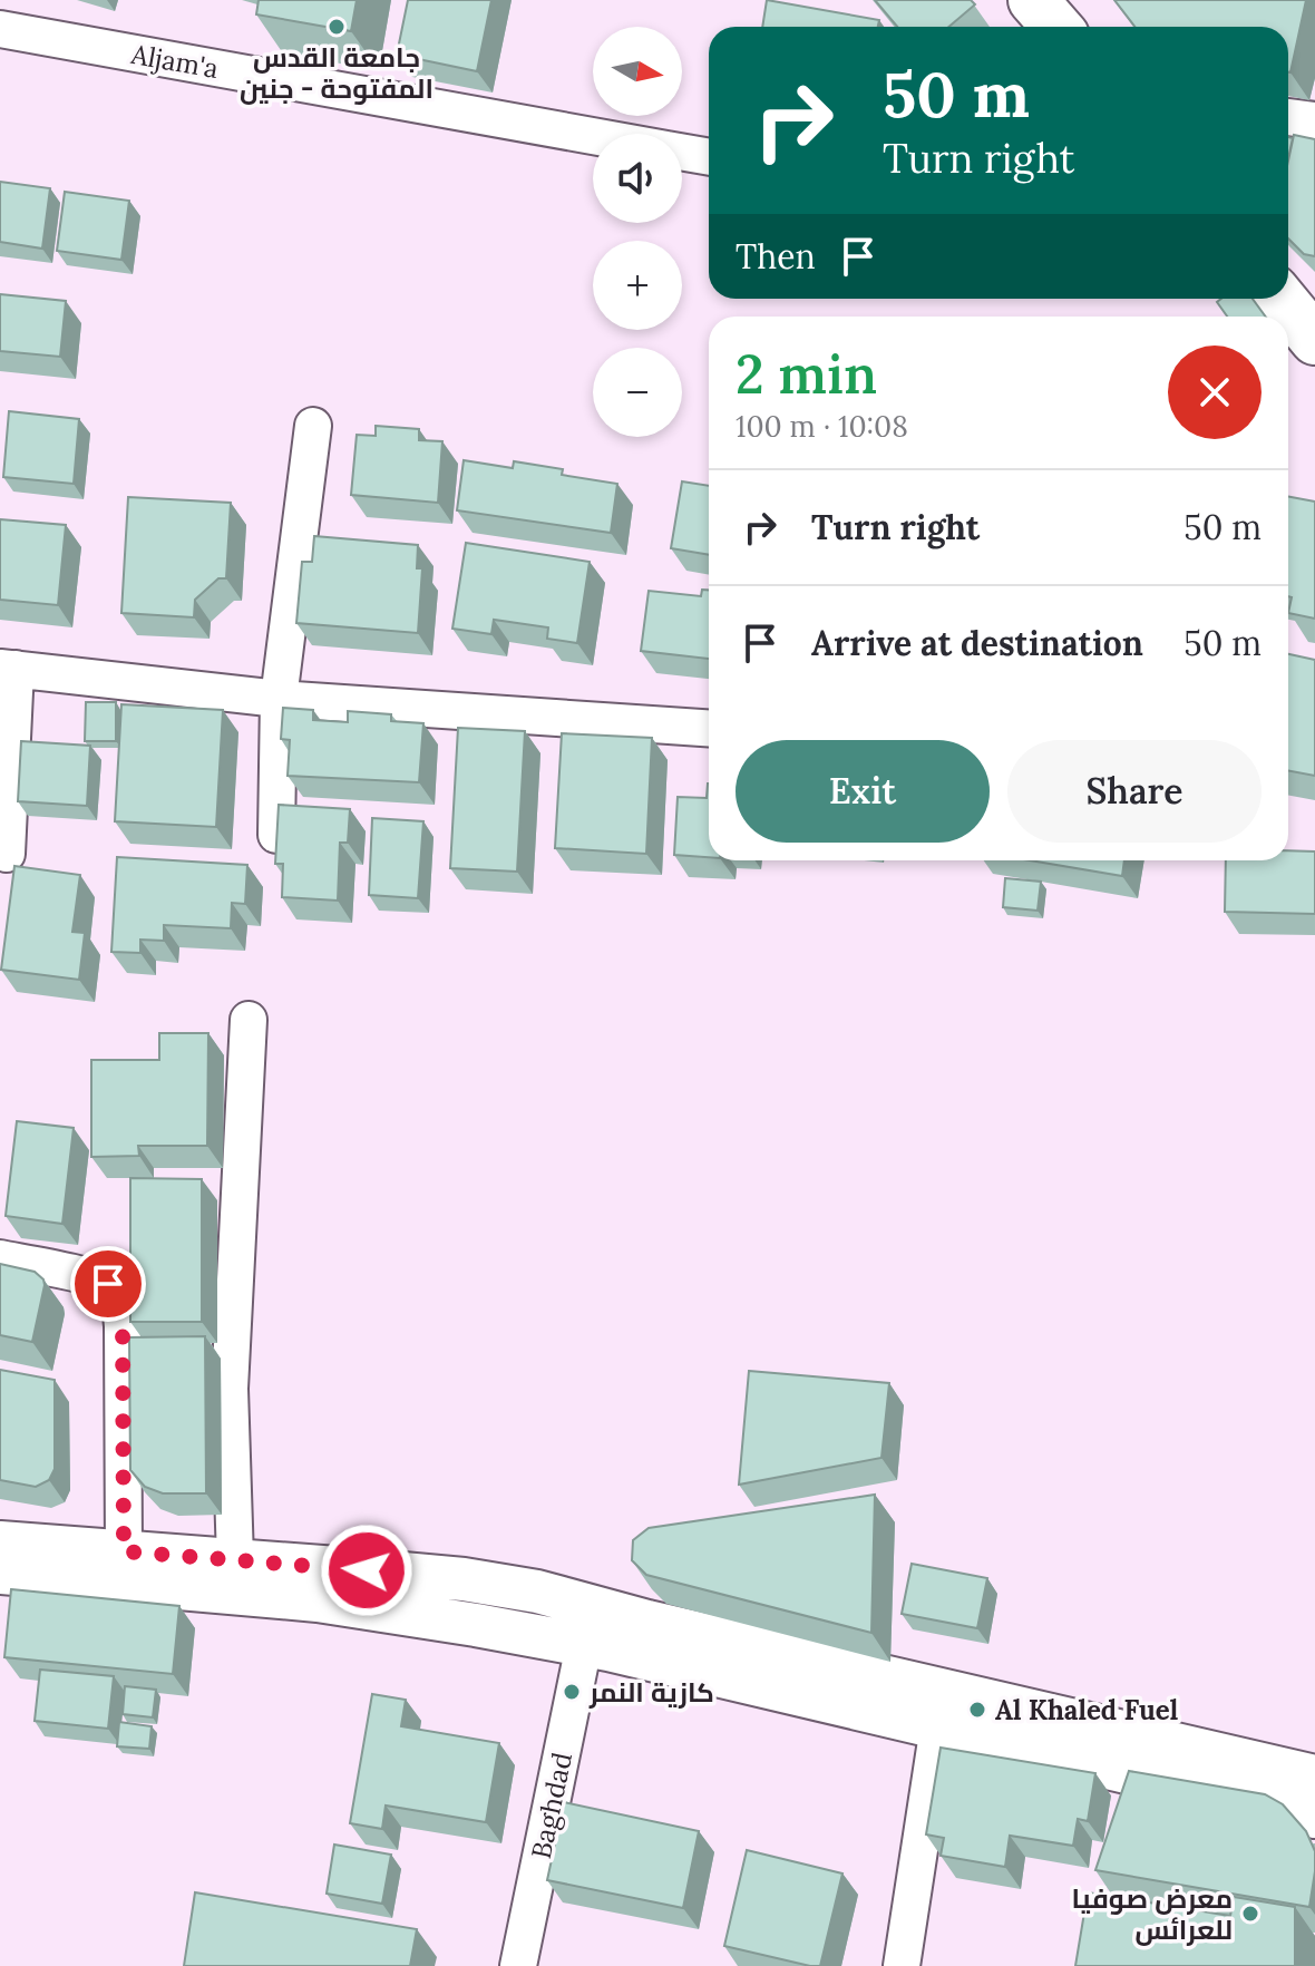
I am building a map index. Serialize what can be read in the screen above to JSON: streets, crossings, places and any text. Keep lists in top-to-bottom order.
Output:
{
  "streets": {
    "street": ["Aljam'a", "Baghdad"]
  },
  "places": [
    "جامعة القدس المفتوحة - جنين",
    "كازية النمر",
    "Al Khaled Fuel",
    "معرض صوفيا للعرائس"
  ],
  "north": "right",
  "page": {
    "map_buttons": ["+", "−"],
    "turn": ["50 m", "Turn right"],
    "then": "Then",
    "heading": ["2 min", "100 m · 10:08"],
    "list": [
      {
        "name": "Turn right",
        "value": "50 m"
      },
      {
        "name": "Arrive at destination",
        "value": "50 m"
      }
    ],
    "buttons": ["Exit", "Share"]
  }
}
